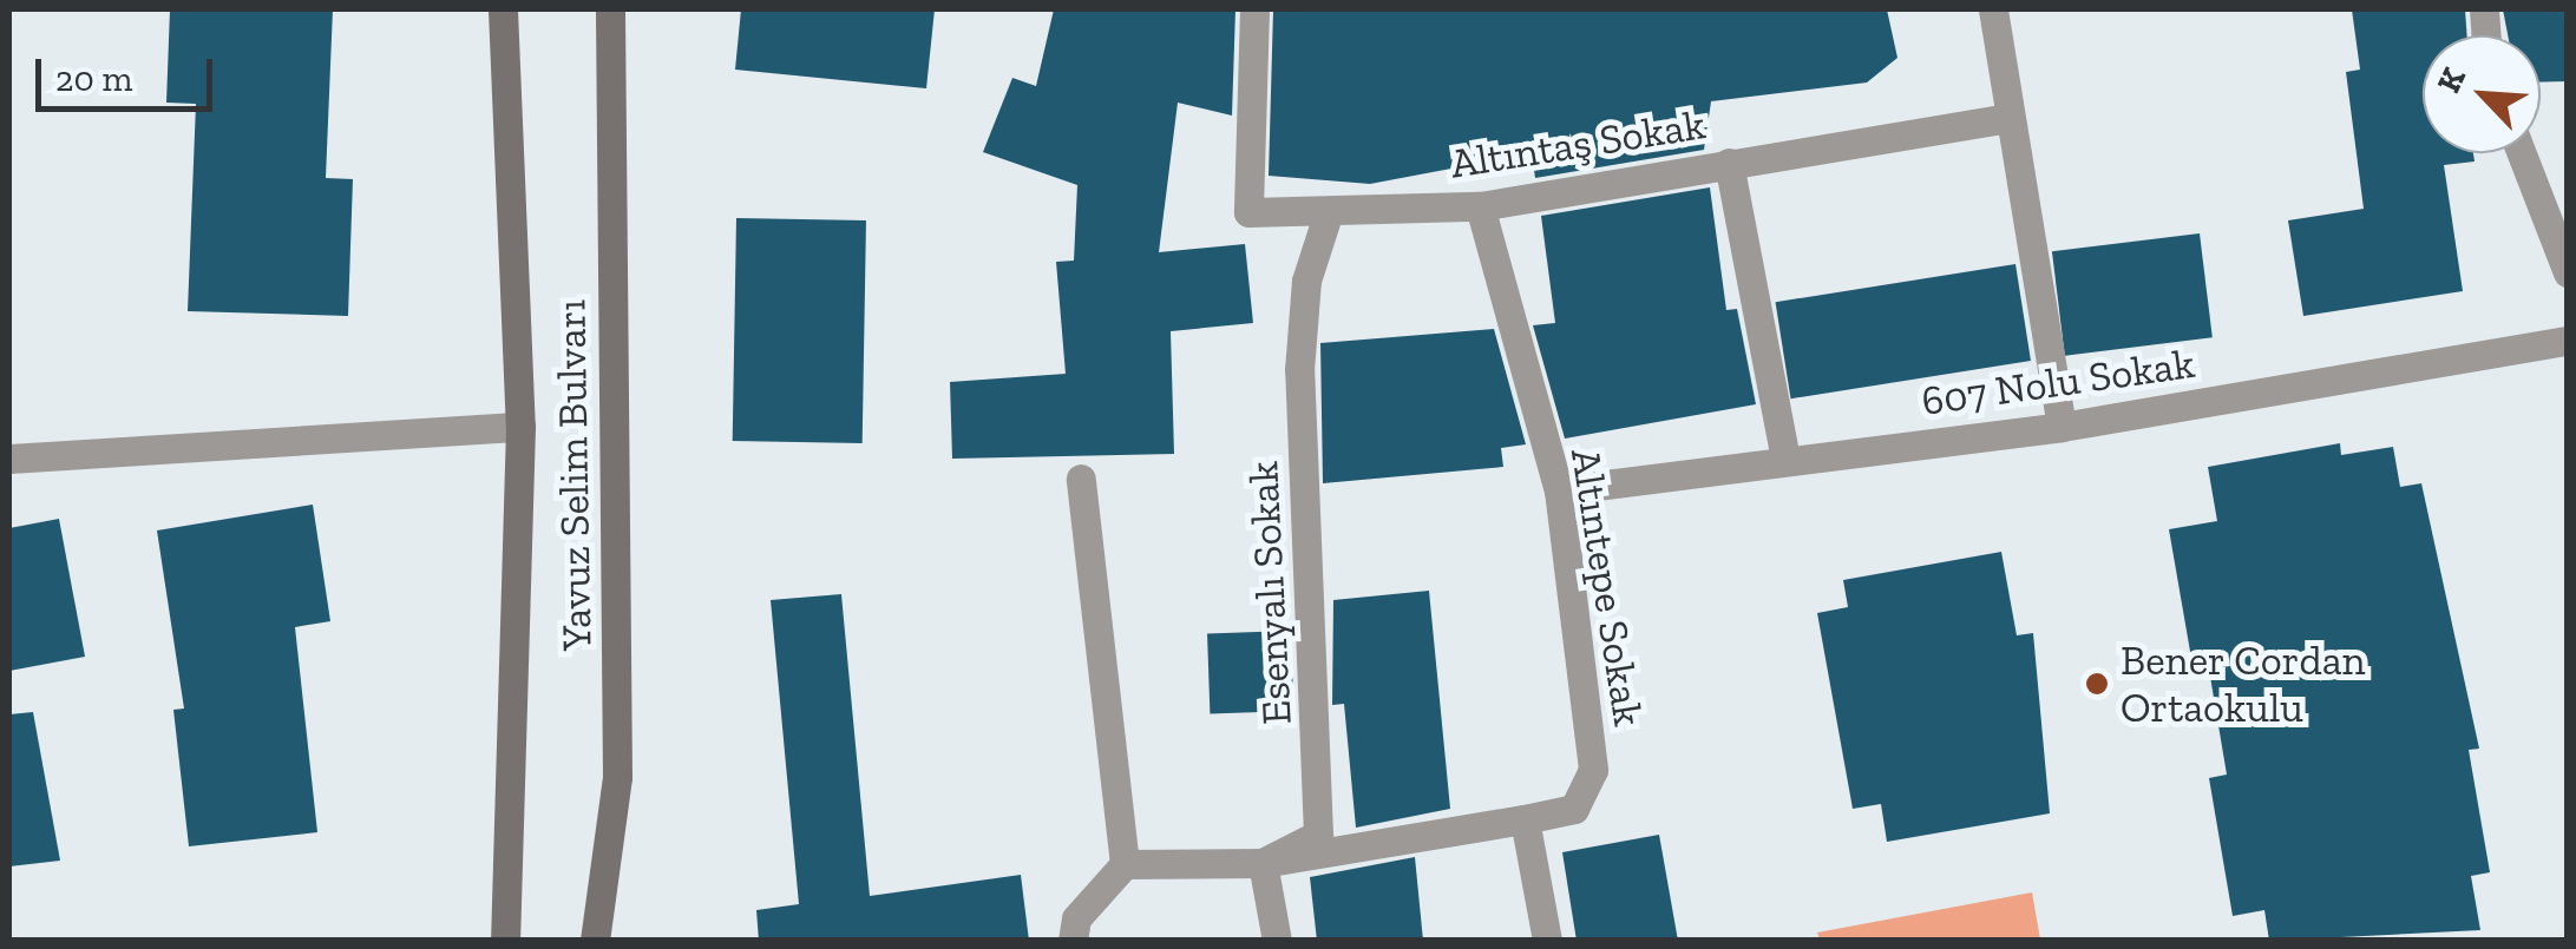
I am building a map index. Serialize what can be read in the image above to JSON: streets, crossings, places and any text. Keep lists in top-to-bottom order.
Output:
{
  "streets": {
    "main road": ["Yavuz Selim Bulvarı"],
    "street": [
      "Altıntaş Sokak",
      "607 Nolu Sokak",
      "Altıntepe Sokak",
      "Esenyalı Sokak"
    ]
  },
  "crossings": [
    ["Altıntaş Sokak", "Altıntepe Sokak"],
    ["Altıntaş Sokak", "Esenyalı Sokak"],
    ["607 Nolu Sokak", "Altıntepe Sokak"]
  ],
  "places": ["Bener Cordan Ortaokulu"],
  "scale_bar": "20 m",
  "north": "top left"
}
